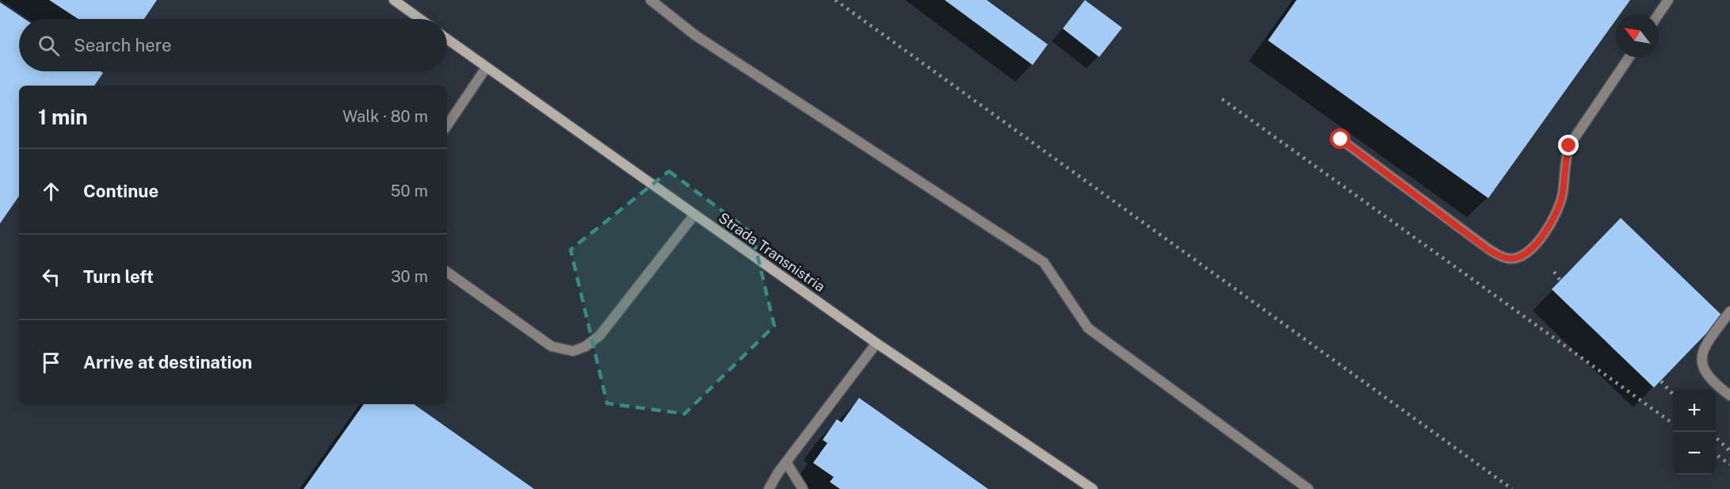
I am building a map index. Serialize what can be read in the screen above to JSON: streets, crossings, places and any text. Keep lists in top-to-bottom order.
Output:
{
  "streets": {
    "street": ["Strada Transnistria"]
  },
  "north": "top left",
  "page": {
    "search": "Search here",
    "heading": ["1 min", "Walk · 80 m"],
    "list": [
      ["Continue", "50 m"],
      ["Turn left", "30 m"],
      "Arrive at destination"
    ],
    "map_buttons": ["+", "−"]
  }
}
